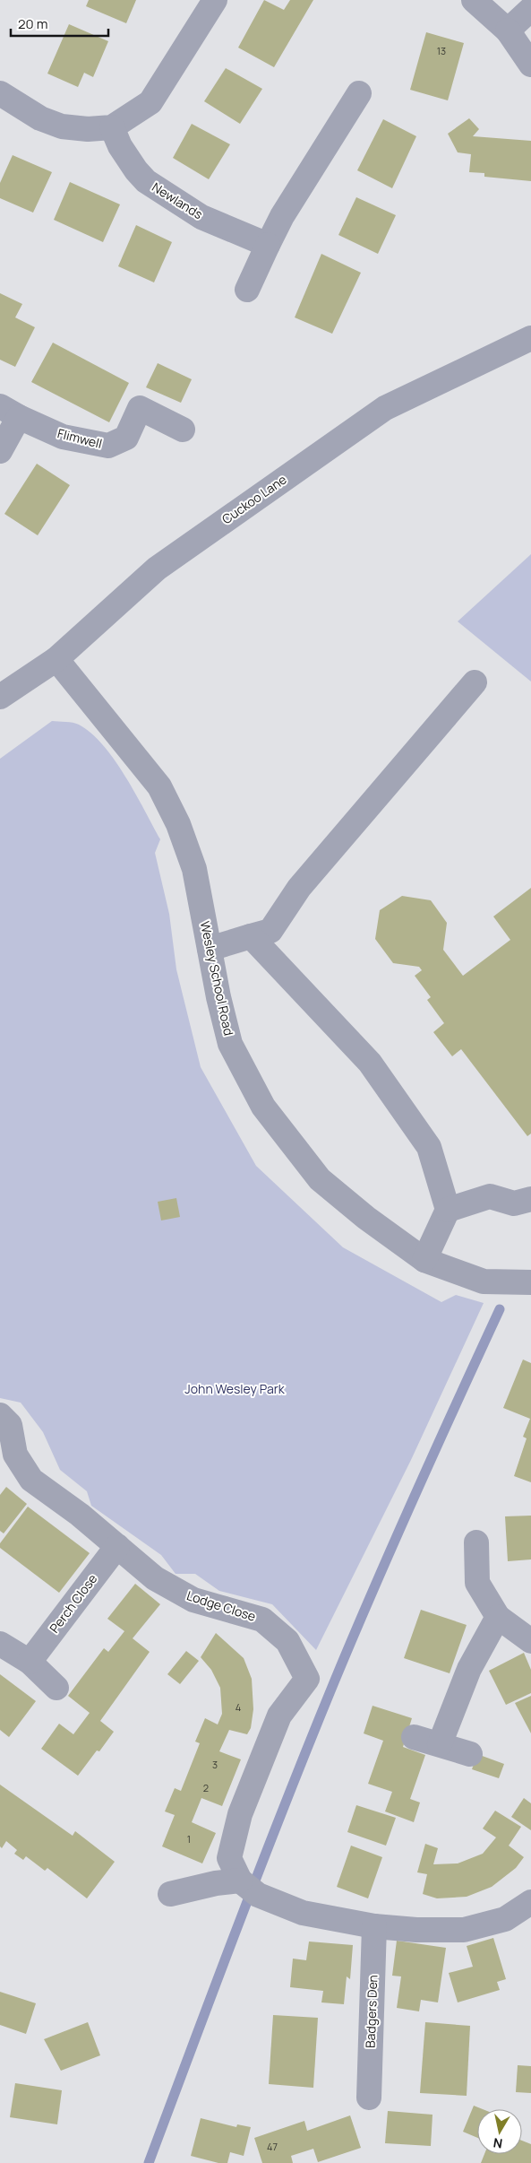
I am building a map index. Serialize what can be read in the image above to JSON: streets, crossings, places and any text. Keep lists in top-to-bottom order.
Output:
{
  "streets": {
    "street": [
      "Newlands",
      "Flimwell",
      "Cuckoo Lane",
      "Wesley School Road",
      "Perch Close",
      "Lodge Close",
      "Badgers Den"
    ]
  },
  "crossings": [
    ["Cuckoo Lane", "Wesley School Road"],
    ["Perch Close", "Lodge Close"],
    ["Lodge Close", "Badgers Den"]
  ],
  "parks": ["John Wesley Park"],
  "house_numbers": [
    "13",
    "4",
    "3",
    "2",
    "1",
    "47"
  ],
  "scale_bar": "20 m",
  "north": "bottom"
}
